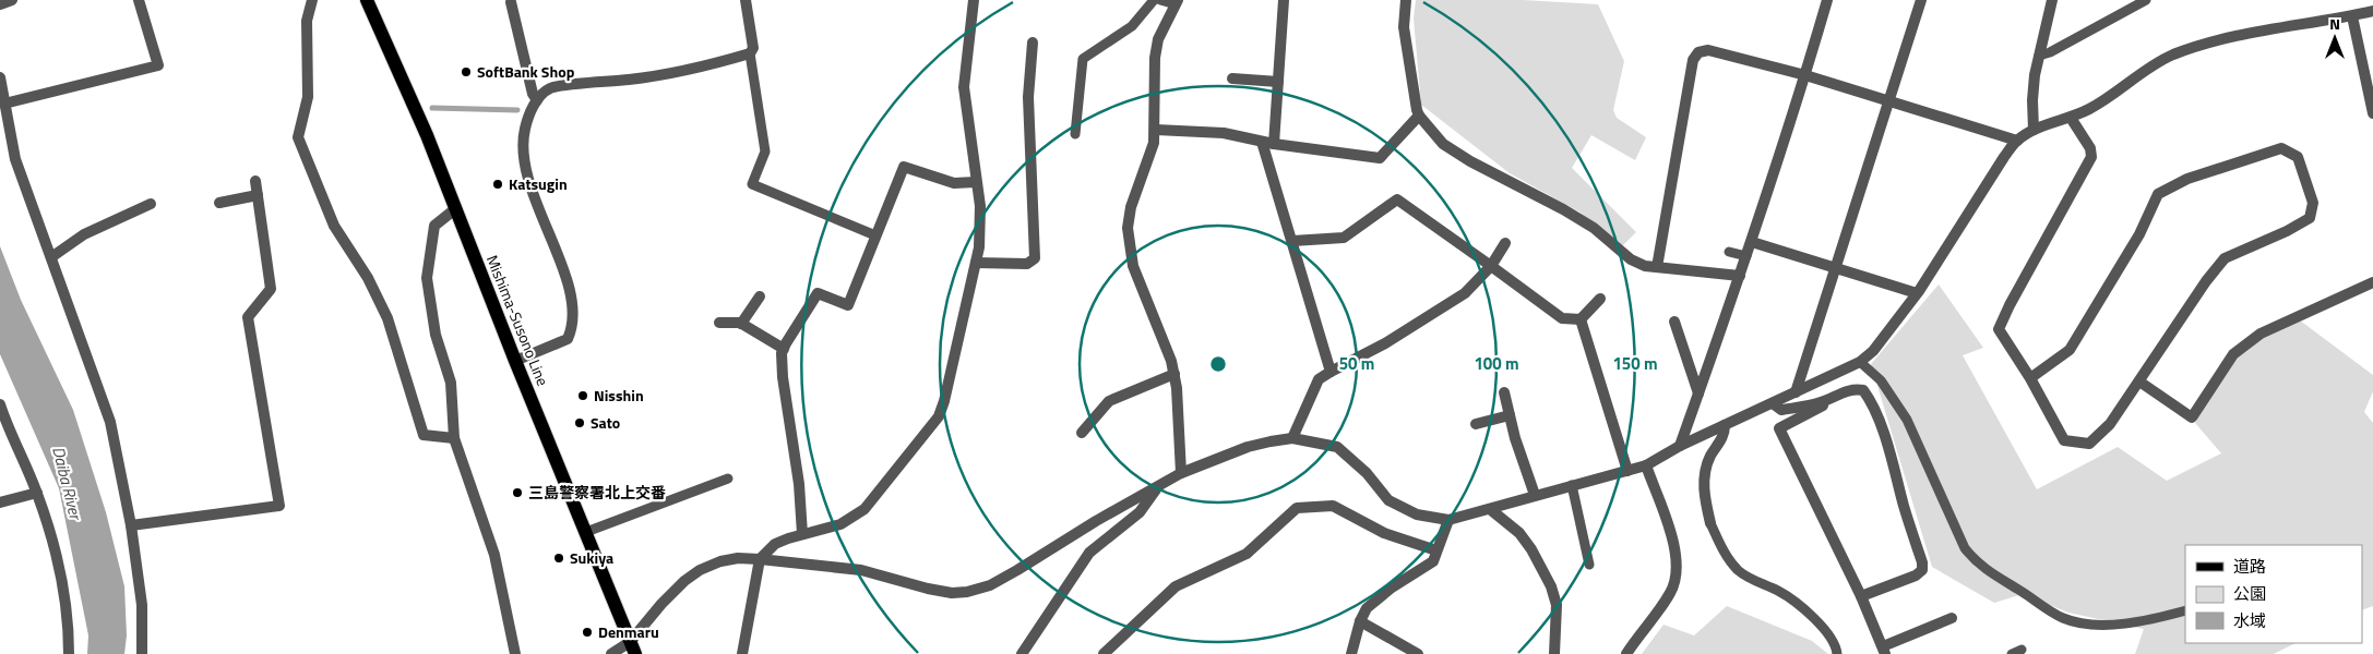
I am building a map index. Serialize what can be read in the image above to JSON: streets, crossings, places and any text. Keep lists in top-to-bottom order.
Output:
{
  "streets": {
    "main road": ["Mishima-Susono Line"]
  },
  "water": ["Daiba River"],
  "places": [
    "SoftBank Shop",
    "Katsugin",
    "Nisshin",
    "Sato",
    "三島警察署北上交番",
    "Sukiya",
    "Denmaru"
  ],
  "legend": ["道路", "公園", "水域"],
  "north": "top",
  "rings": ["50 m", "100 m", "150 m"]
}
